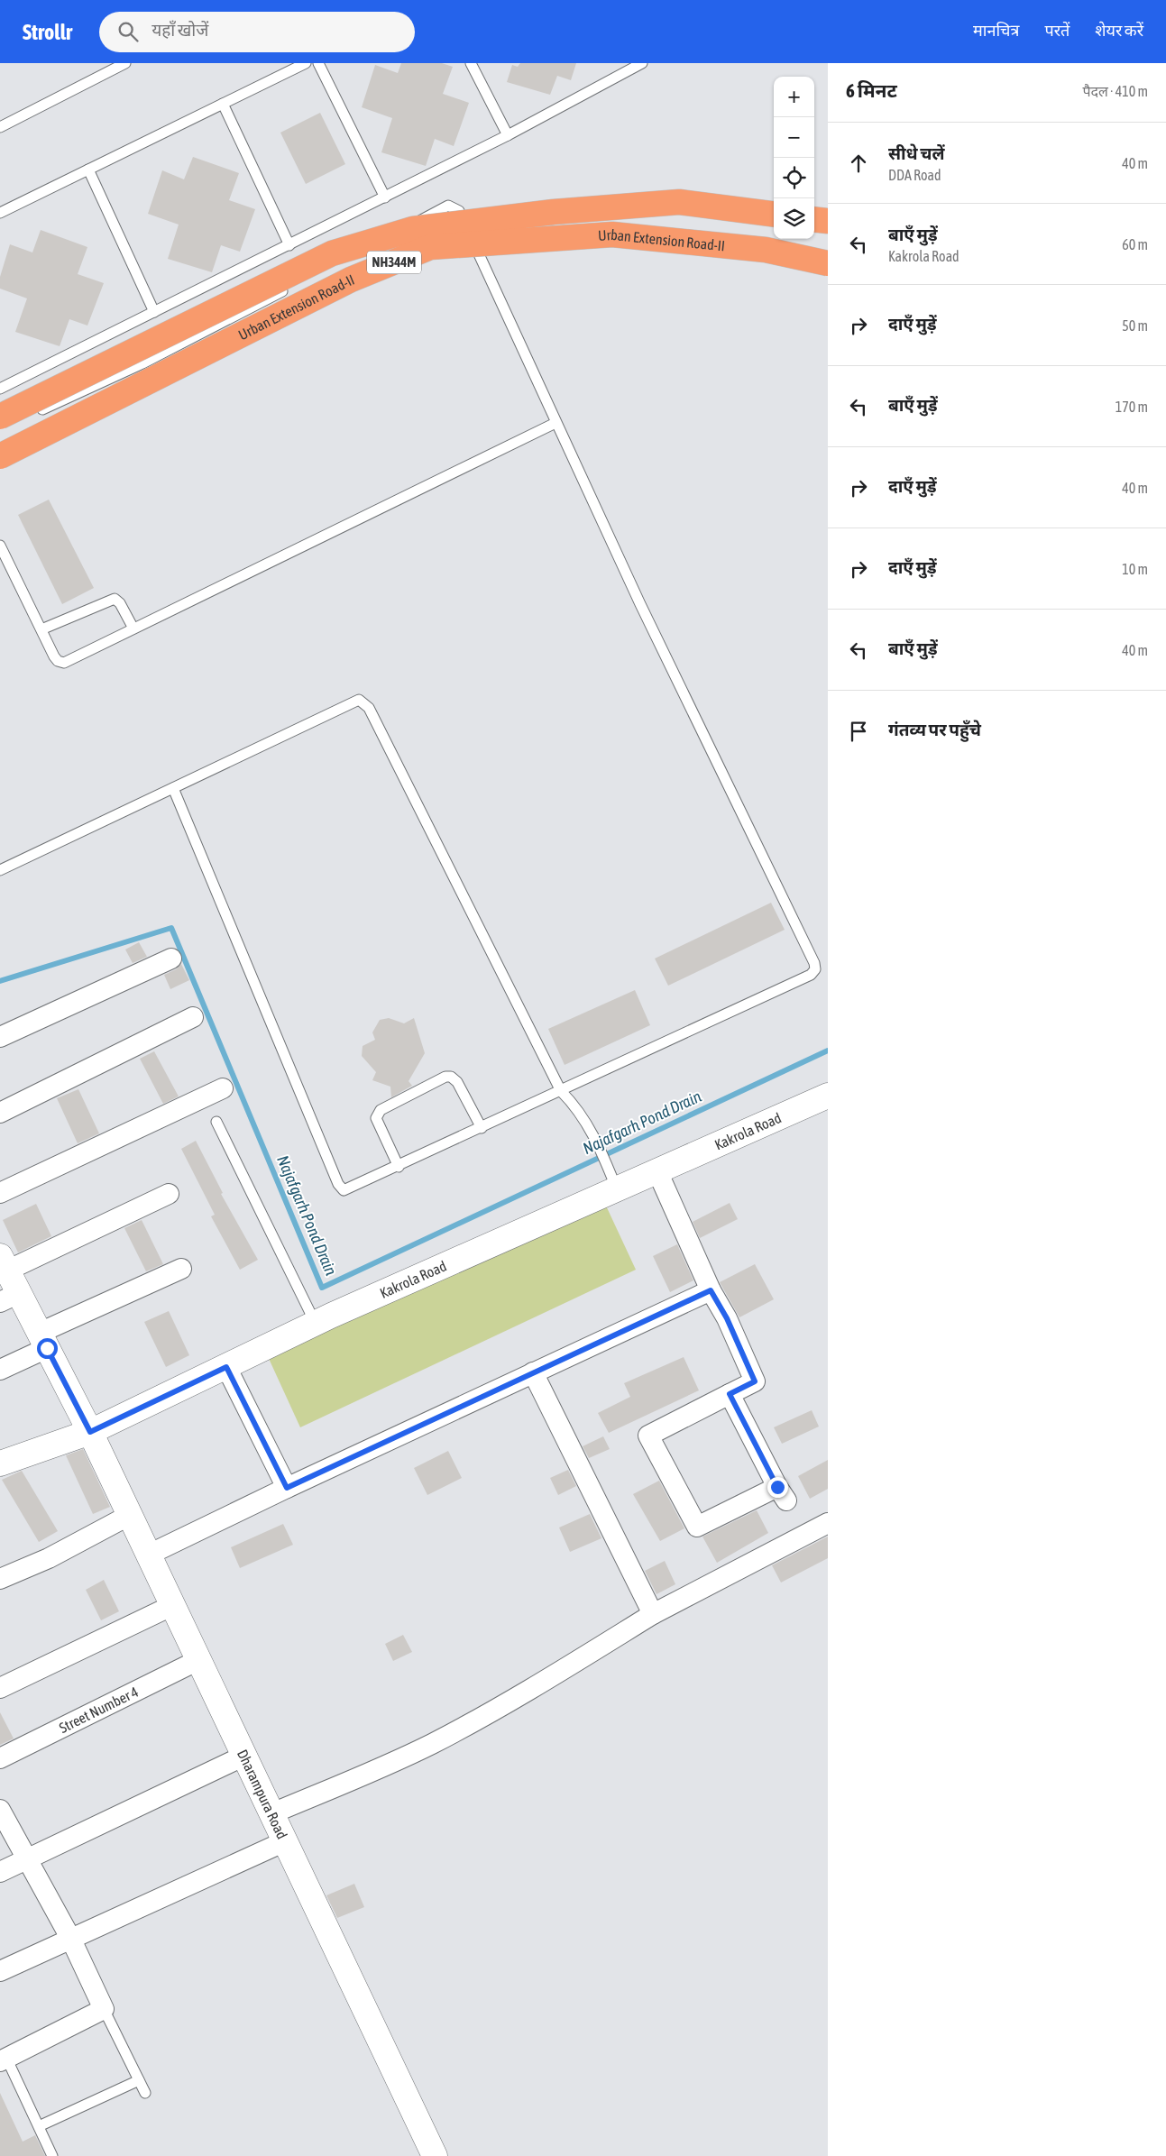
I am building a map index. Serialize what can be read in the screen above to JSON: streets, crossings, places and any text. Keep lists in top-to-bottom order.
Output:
{
  "streets": {
    "highway": ["Urban Extension Road-II", "NH344M"],
    "street": ["Kakrola Road", "Street Number 4", "Dharampura Road"]
  },
  "crossings": [
    ["Kakrola Road", "Dharampura Road"],
    ["Street Number 4", "Dharampura Road"]
  ],
  "water": ["Najafgarh Pond Drain"],
  "page": {
    "header": "Strollr",
    "search": "यहाँ खोजें",
    "nav": ["मानचित्र", "परतें", "शेयर करें"],
    "heading": ["6 मिनट", "पैदल · 410 m"],
    "map_buttons": ["+", "−"],
    "list": [
      ["सीधे चलें", "DDA Road", "40 m"],
      ["बाएँ मुड़ें", "Kakrola Road", "60 m"],
      ["दाएँ मुड़ें", "50 m"],
      ["बाएँ मुड़ें", "170 m"],
      ["दाएँ मुड़ें", "40 m"],
      ["दाएँ मुड़ें", "10 m"],
      ["बाएँ मुड़ें", "40 m"],
      "गंतव्य पर पहुँचे"
    ]
  }
}
